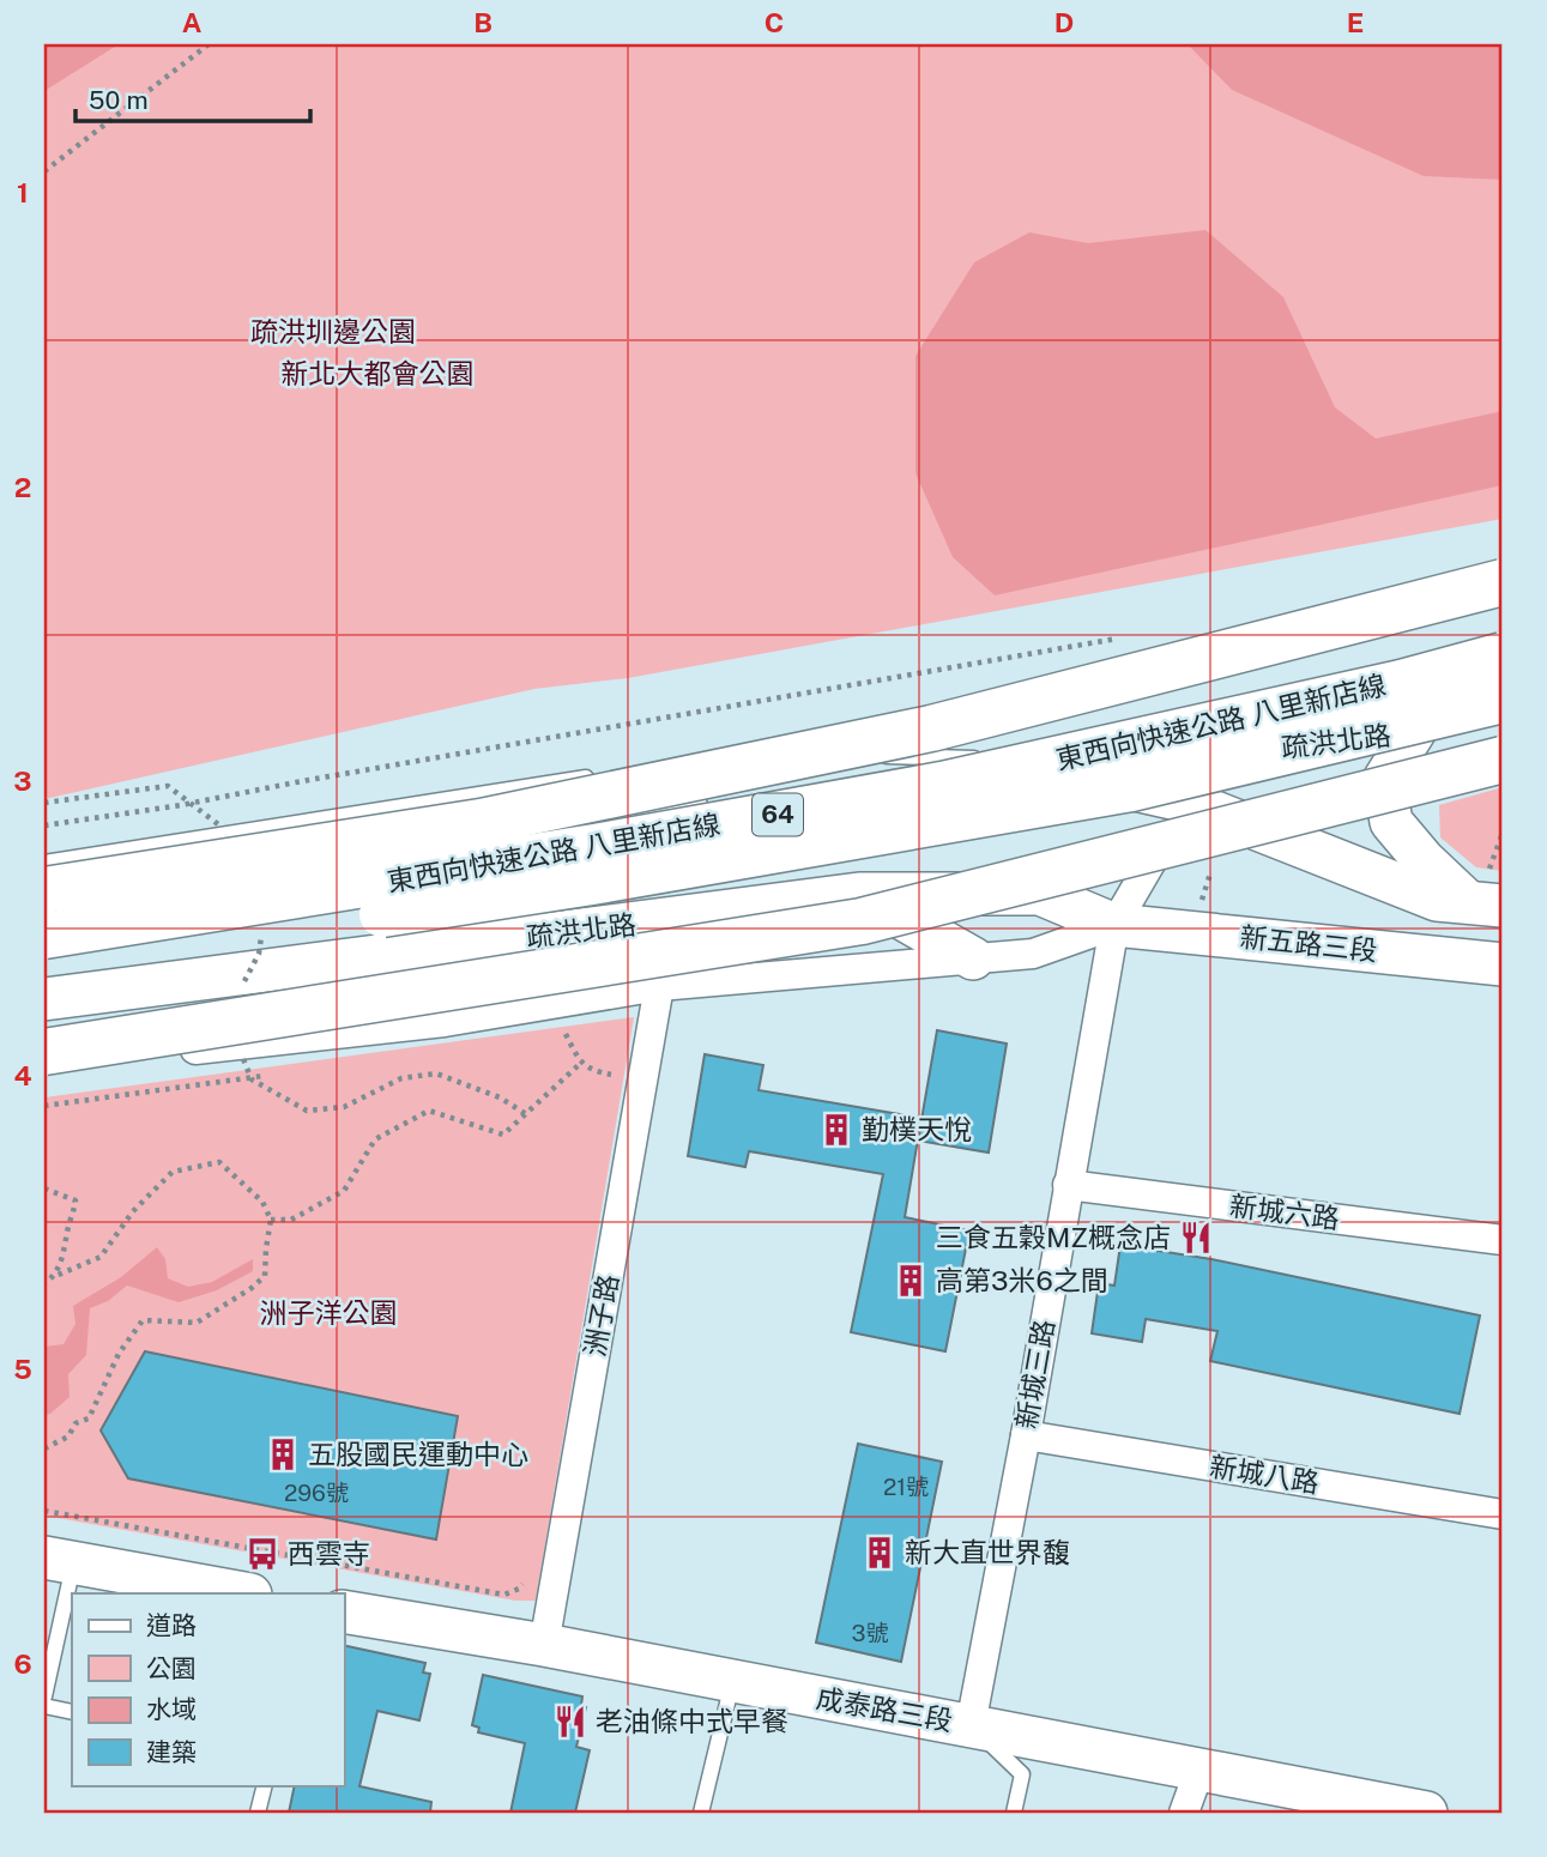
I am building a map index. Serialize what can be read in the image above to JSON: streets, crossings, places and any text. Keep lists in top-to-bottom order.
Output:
{
  "streets": {
    "highway": ["東西向快速公路 八里新店線", "64"],
    "street": [
      "疏洪北路",
      "新五路三段",
      "新城六路",
      "洲子路",
      "新城三路",
      "新城八路",
      "成泰路三段"
    ]
  },
  "crossings": [
    ["疏洪北路", "新五路三段"],
    ["疏洪北路", "新城三路"],
    ["新五路三段", "新城三路"],
    ["新城六路", "新城三路"],
    ["洲子路", "成泰路三段"],
    ["新城三路", "新城八路"],
    ["新城三路", "成泰路三段"]
  ],
  "parks": ["疏洪圳邊公園", "新北大都會公園", "洲子洋公園"],
  "places": {
    "building": [
      "勤樸天悅",
      "高第3米6之間",
      "五股國民運動中心",
      "新大直世界馥"
    ],
    "restaurant": ["三食五穀MZ概念店", "老油條中式早餐"],
    "bus stop": ["西雲寺"]
  },
  "house_numbers": ["21號", "296號", "3號"],
  "legend": [
    "道路",
    "公園",
    "水域",
    "建築"
  ],
  "scale_bar": "50 m",
  "grid": {
    "columns": [
      "A",
      "B",
      "C",
      "D",
      "E"
    ],
    "rows": [
      "1",
      "2",
      "3",
      "4",
      "5",
      "6"
    ]
  }
}
